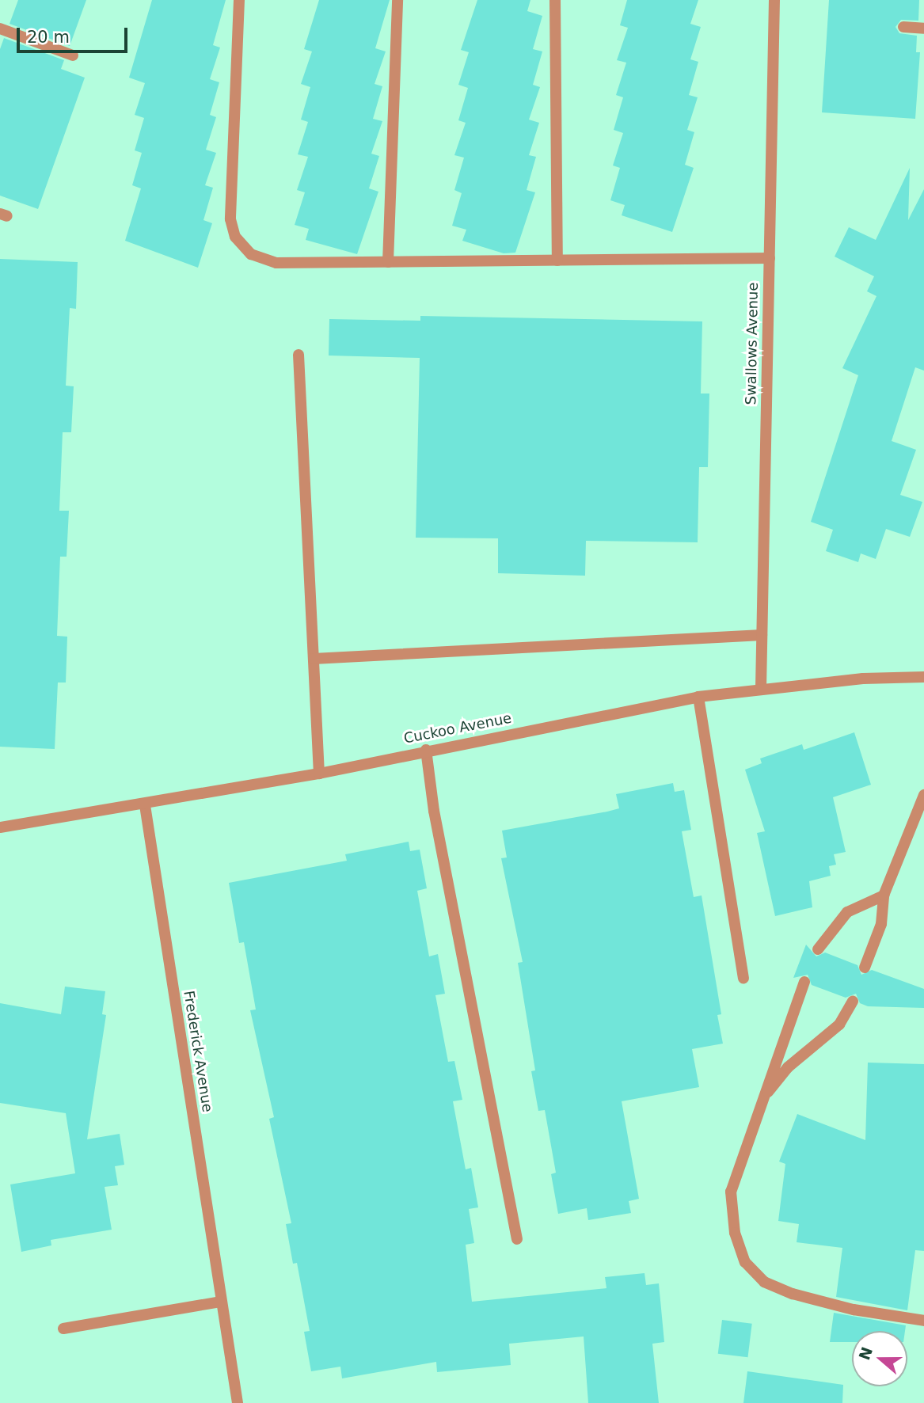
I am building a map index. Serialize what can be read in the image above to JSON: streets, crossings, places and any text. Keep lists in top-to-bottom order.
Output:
{
  "streets": {
    "street": ["Swallows Avenue", "Cuckoo Avenue", "Frederick Avenue"]
  },
  "crossings": [
    ["Swallows Avenue", "Cuckoo Avenue"],
    ["Cuckoo Avenue", "Frederick Avenue"]
  ],
  "scale_bar": "20 m",
  "north": "left"
}
